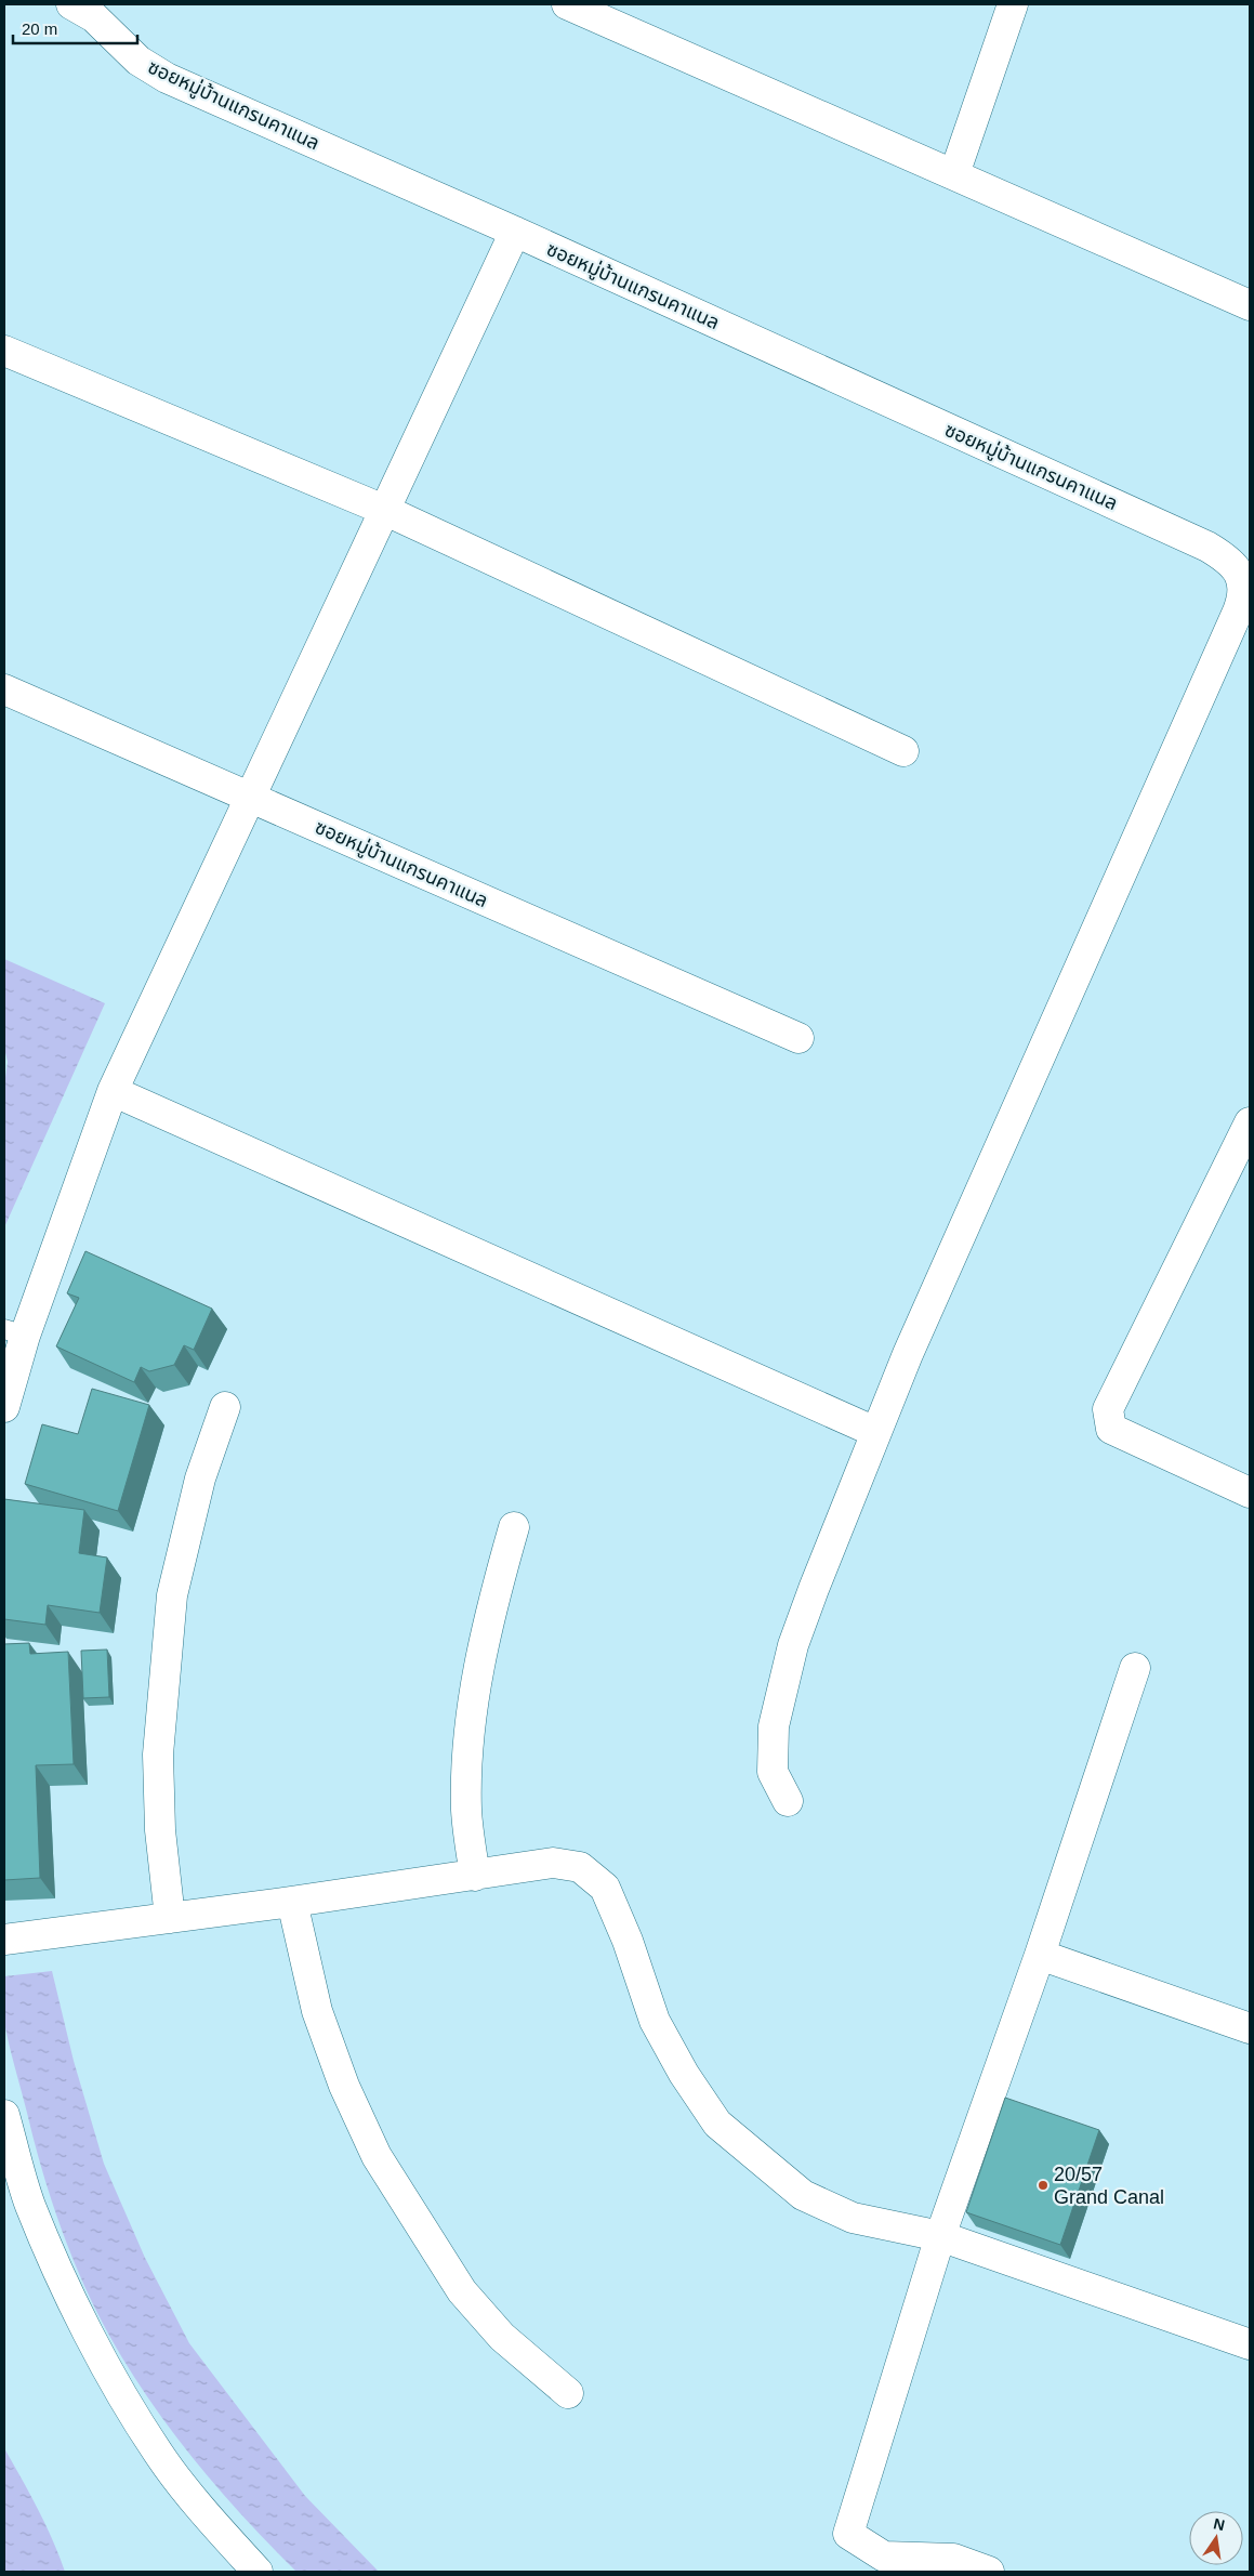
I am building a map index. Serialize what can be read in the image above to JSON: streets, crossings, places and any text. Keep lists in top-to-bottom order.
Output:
{
  "streets": {
    "street": ["ซอยหมู่บ้านแกรนคาแนล"]
  },
  "places": ["20/57 Grand Canal"],
  "scale_bar": "20 m",
  "north": "top"
}
